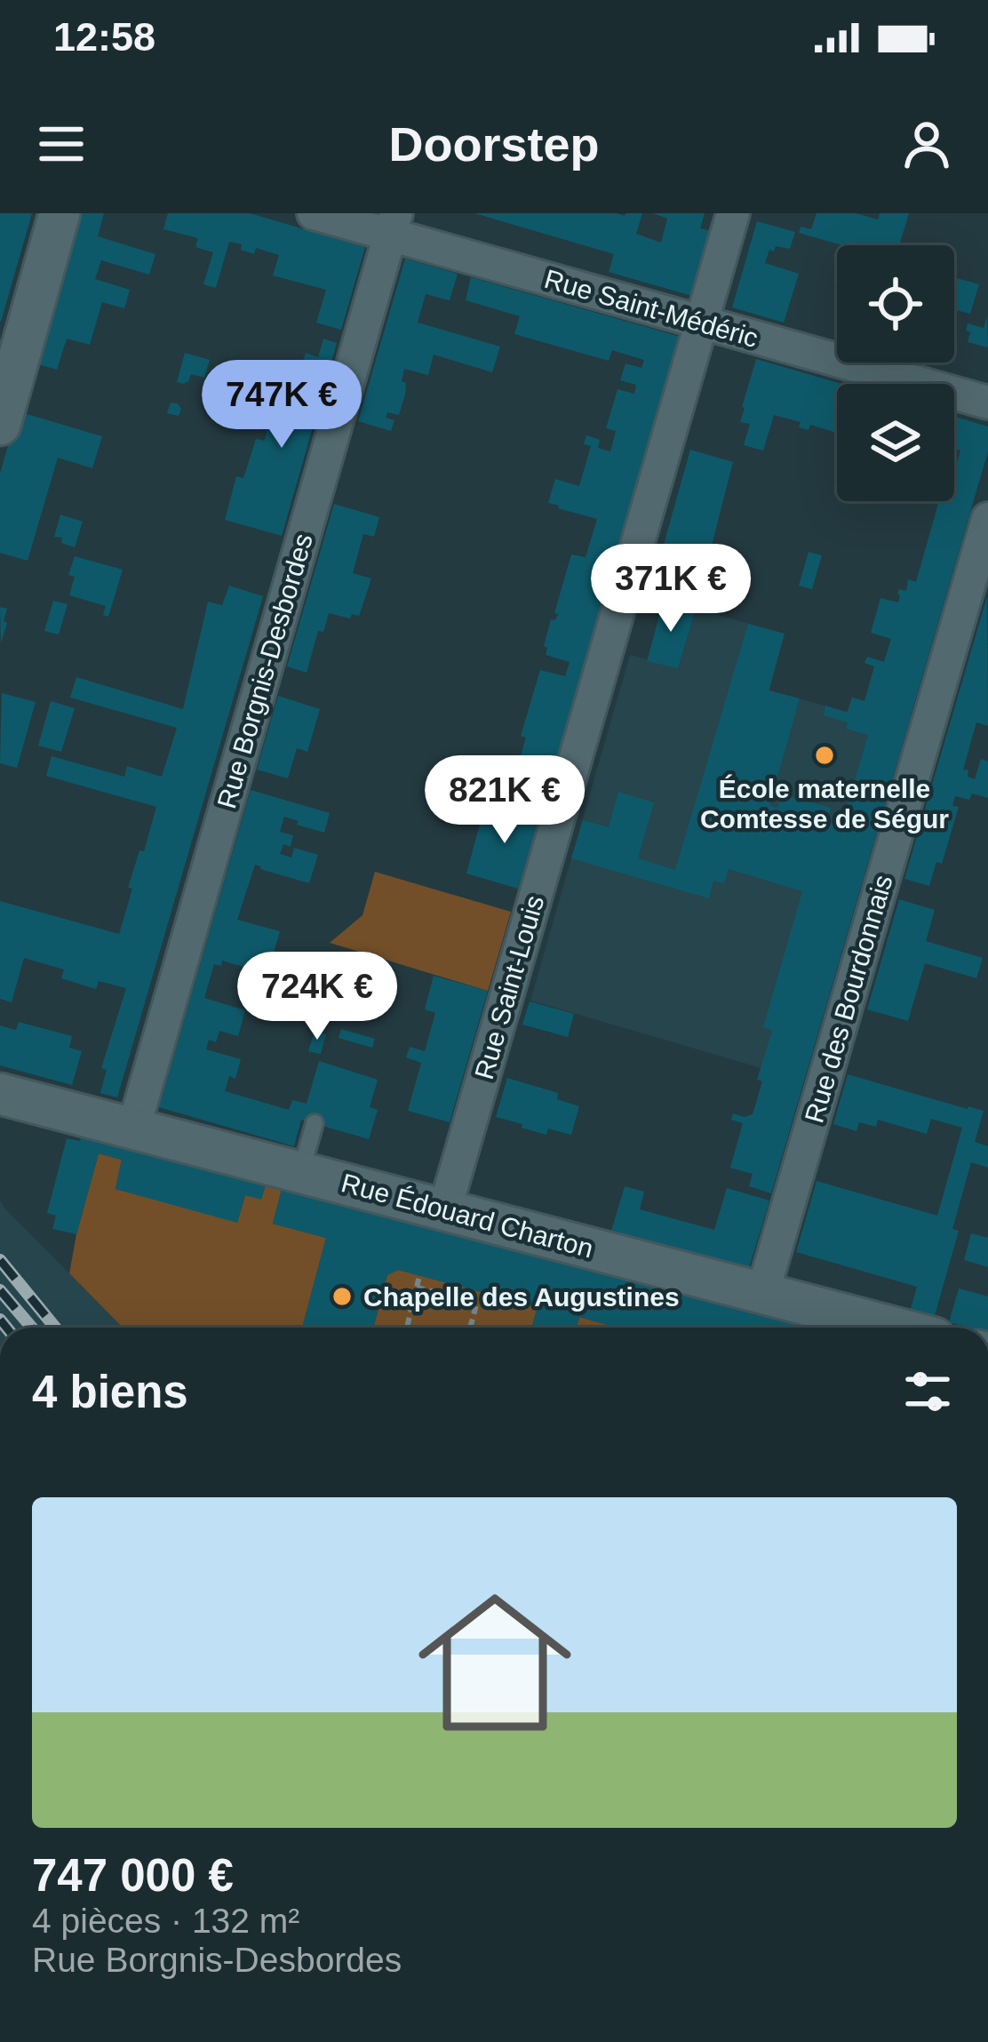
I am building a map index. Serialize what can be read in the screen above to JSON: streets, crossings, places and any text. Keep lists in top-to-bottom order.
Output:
{
  "streets": {
    "street": [
      "Rue Saint-Médéric",
      "Rue Borgnis-Desbordes",
      "Rue Saint-Louis",
      "Rue des Bourdonnais",
      "Rue Édouard Charton"
    ]
  },
  "crossings": [
    ["Rue Saint-Médéric", "Rue Borgnis-Desbordes"],
    ["Rue Saint-Médéric", "Rue Saint-Louis"],
    ["Rue Borgnis-Desbordes", "Rue Édouard Charton"],
    ["Rue Saint-Louis", "Rue Édouard Charton"],
    ["Rue des Bourdonnais", "Rue Édouard Charton"]
  ],
  "places": ["École maternelle Comtesse de Ségur", "Chapelle des Augustines"],
  "page": {
    "status": "12:58",
    "header": "Doorstep",
    "price": [
      "747K €",
      "371K €",
      "821K €",
      "724K €"
    ],
    "heading": "4 biens",
    "list": [
      {
        "name": "747 000 €",
        "note": "4 pièces · 132 m² · Rue Borgnis-Desbordes"
      }
    ]
  }
}
